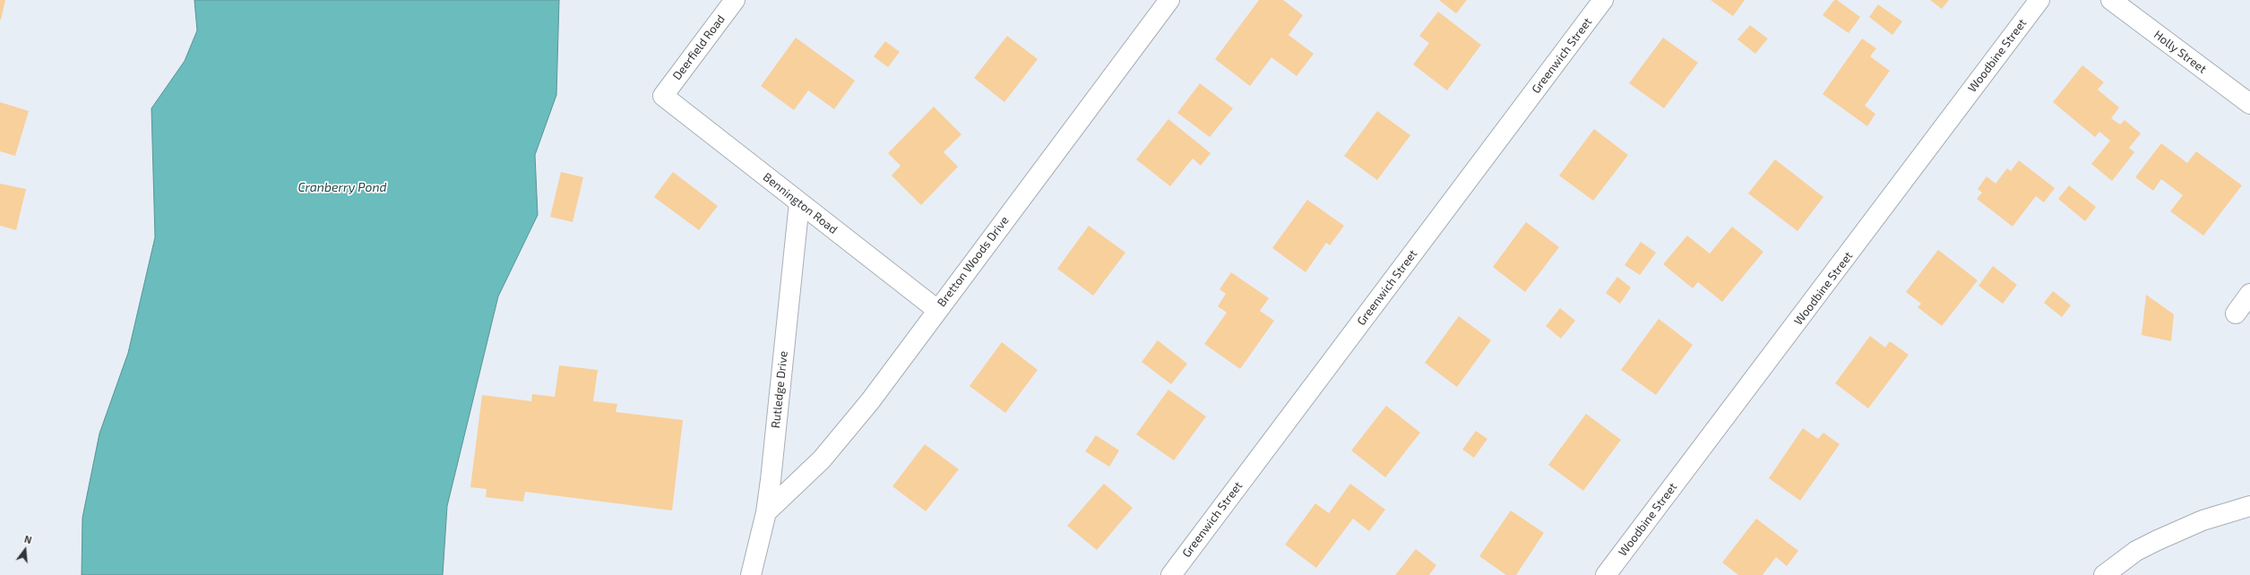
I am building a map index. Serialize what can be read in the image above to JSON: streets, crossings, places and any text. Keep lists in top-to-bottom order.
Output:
{
  "streets": {
    "main road": [
      "Deerfield Road",
      "Holly Street",
      "Greenwich Street",
      "Woodbine Street",
      "Bennington Road",
      "Bretton Woods Drive",
      "Rutledge Drive"
    ]
  },
  "crossings": [
    ["Deerfield Road", "Bennington Road"],
    ["Bennington Road", "Bretton Woods Drive"],
    ["Bennington Road", "Rutledge Drive"],
    ["Bretton Woods Drive", "Rutledge Drive"]
  ],
  "water": ["Cranberry Pond"],
  "north": "top"
}
